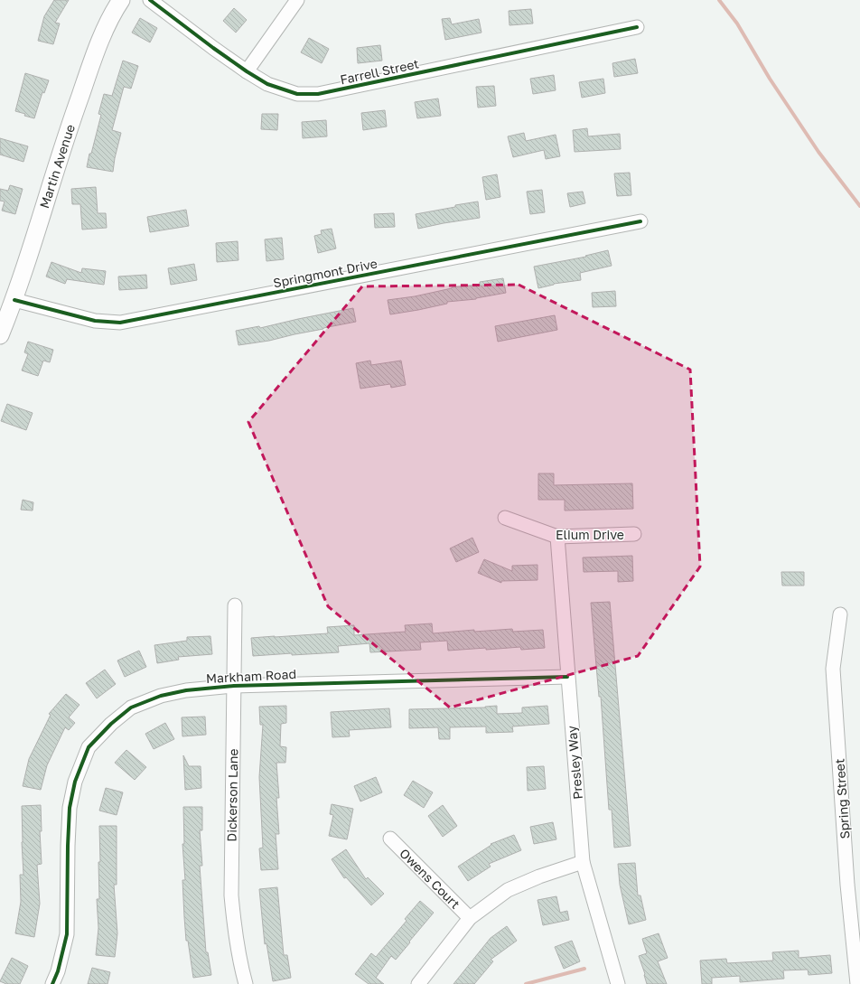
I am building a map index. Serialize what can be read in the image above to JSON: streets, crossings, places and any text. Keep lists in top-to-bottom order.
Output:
{
  "streets": {
    "street": [
      "Farrell Street",
      "Martin Avenue",
      "Springmont Drive",
      "Elium Drive",
      "Markham Road",
      "Presley Way",
      "Dickerson Lane",
      "Spring Street",
      "Owens Court"
    ]
  },
  "crossings": [
    ["Martin Avenue", "Springmont Drive"],
    ["Elium Drive", "Presley Way"],
    ["Markham Road", "Presley Way"],
    ["Markham Road", "Dickerson Lane"]
  ]
}
